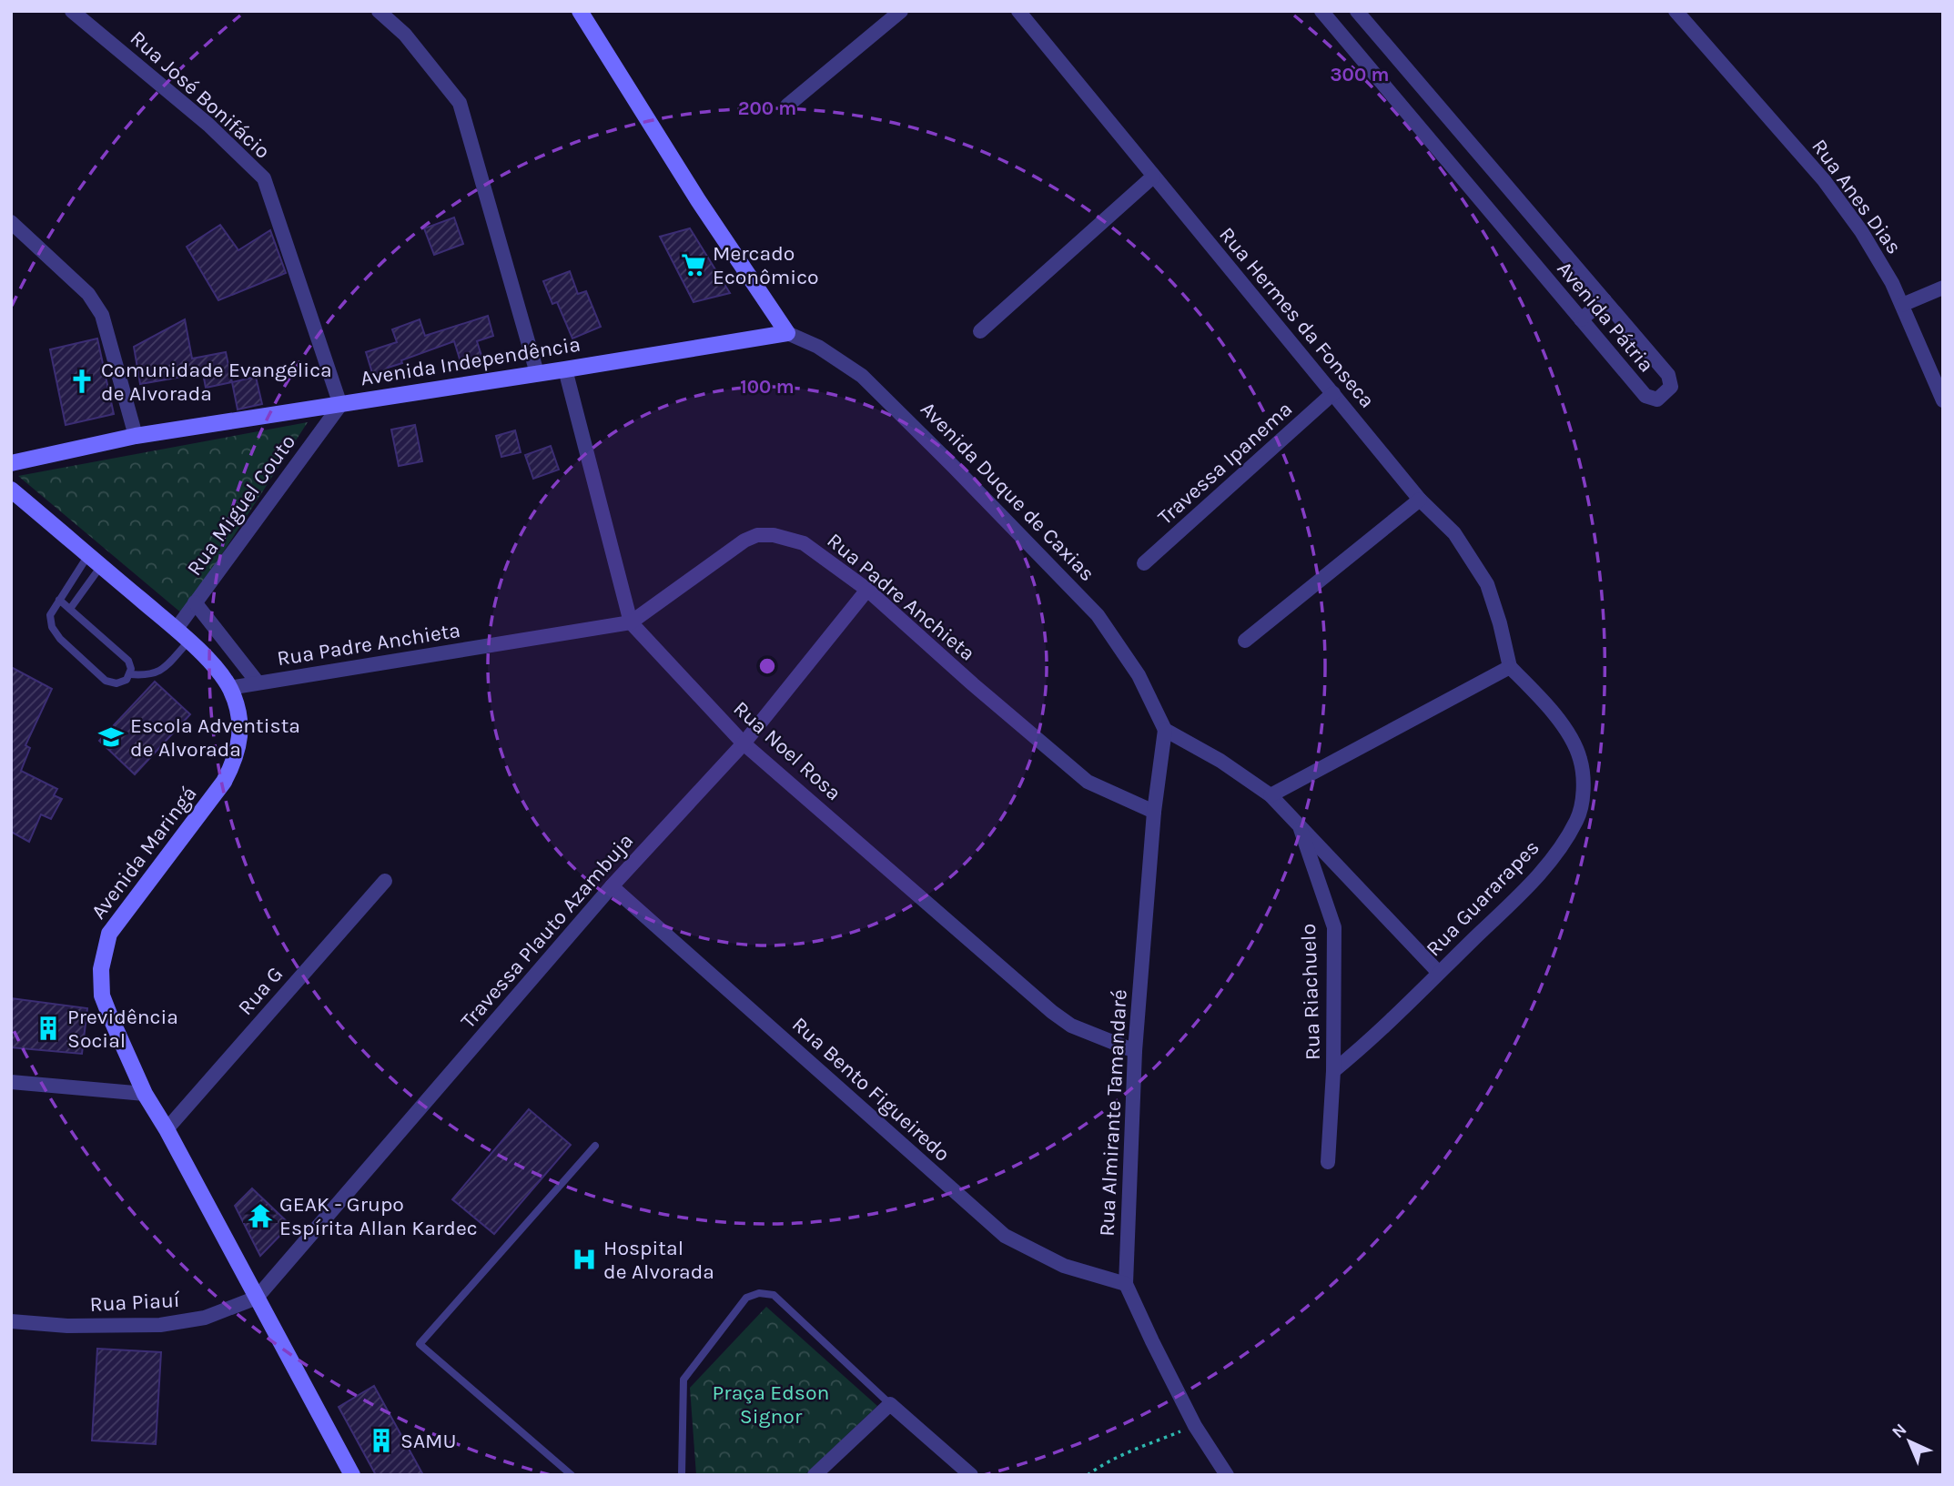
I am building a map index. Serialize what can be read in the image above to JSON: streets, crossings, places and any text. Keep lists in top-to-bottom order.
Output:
{
  "streets": {
    "main road": ["Avenida Independência", "Avenida Maringá"],
    "street": [
      "Rua José Bonifácio",
      "Rua Anes Dias",
      "Avenida Pátria",
      "Rua Hermes da Fonseca",
      "Travessa Ipanema",
      "Avenida Duque de Caxias",
      "Rua Miguel Couto",
      "Rua Padre Anchieta",
      "Rua Noel Rosa",
      "Rua Guararapes",
      "Travessa Plauto Azambuja",
      "Rua G",
      "Rua Riachuelo",
      "Rua Bento Figueiredo",
      "Rua Almirante Tamandaré",
      "Rua Piauí"
    ]
  },
  "crossings": [
    ["Rua José Bonifácio", "Avenida Independência"],
    ["Rua José Bonifácio", "Rua Miguel Couto"],
    ["Rua Hermes da Fonseca", "Travessa Ipanema"],
    ["Rua Hermes da Fonseca", "Rua Guararapes"],
    ["Avenida Independência", "Avenida Duque de Caxias"],
    ["Avenida Independência", "Rua Miguel Couto"],
    ["Avenida Independência", "Rua Noel Rosa"],
    ["Avenida Duque de Caxias", "Rua Almirante Tamandaré"],
    ["Rua Miguel Couto", "Avenida Maringá"],
    ["Rua Padre Anchieta", "Rua Noel Rosa"],
    ["Rua Padre Anchieta", "Avenida Maringá"],
    ["Rua Padre Anchieta", "Travessa Plauto Azambuja"],
    ["Rua Padre Anchieta", "Rua Almirante Tamandaré"],
    ["Rua Noel Rosa", "Travessa Plauto Azambuja"],
    ["Rua Noel Rosa", "Rua Almirante Tamandaré"],
    ["Avenida Maringá", "Travessa Plauto Azambuja"],
    ["Avenida Maringá", "Rua G"],
    ["Avenida Maringá", "Rua Piauí"],
    ["Rua Guararapes", "Rua Riachuelo"],
    ["Travessa Plauto Azambuja", "Rua Bento Figueiredo"],
    ["Travessa Plauto Azambuja", "Rua Piauí"],
    ["Rua Bento Figueiredo", "Rua Almirante Tamandaré"]
  ],
  "parks": ["Praça Edson Signor"],
  "places": {
    "supermarket": ["Mercado Econômico"],
    "church": ["Comunidade Evangélica de Alvorada"],
    "school or university": ["Escola Adventista de Alvorada"],
    "building": ["Previdência Social", "SAMU"],
    "temple": ["GEAK - Grupo Espírita Allan Kardec"],
    "hospital": ["Hospital de Alvorada"]
  },
  "north": "top left",
  "rings": ["300 m", "200 m", "100 m"]
}
